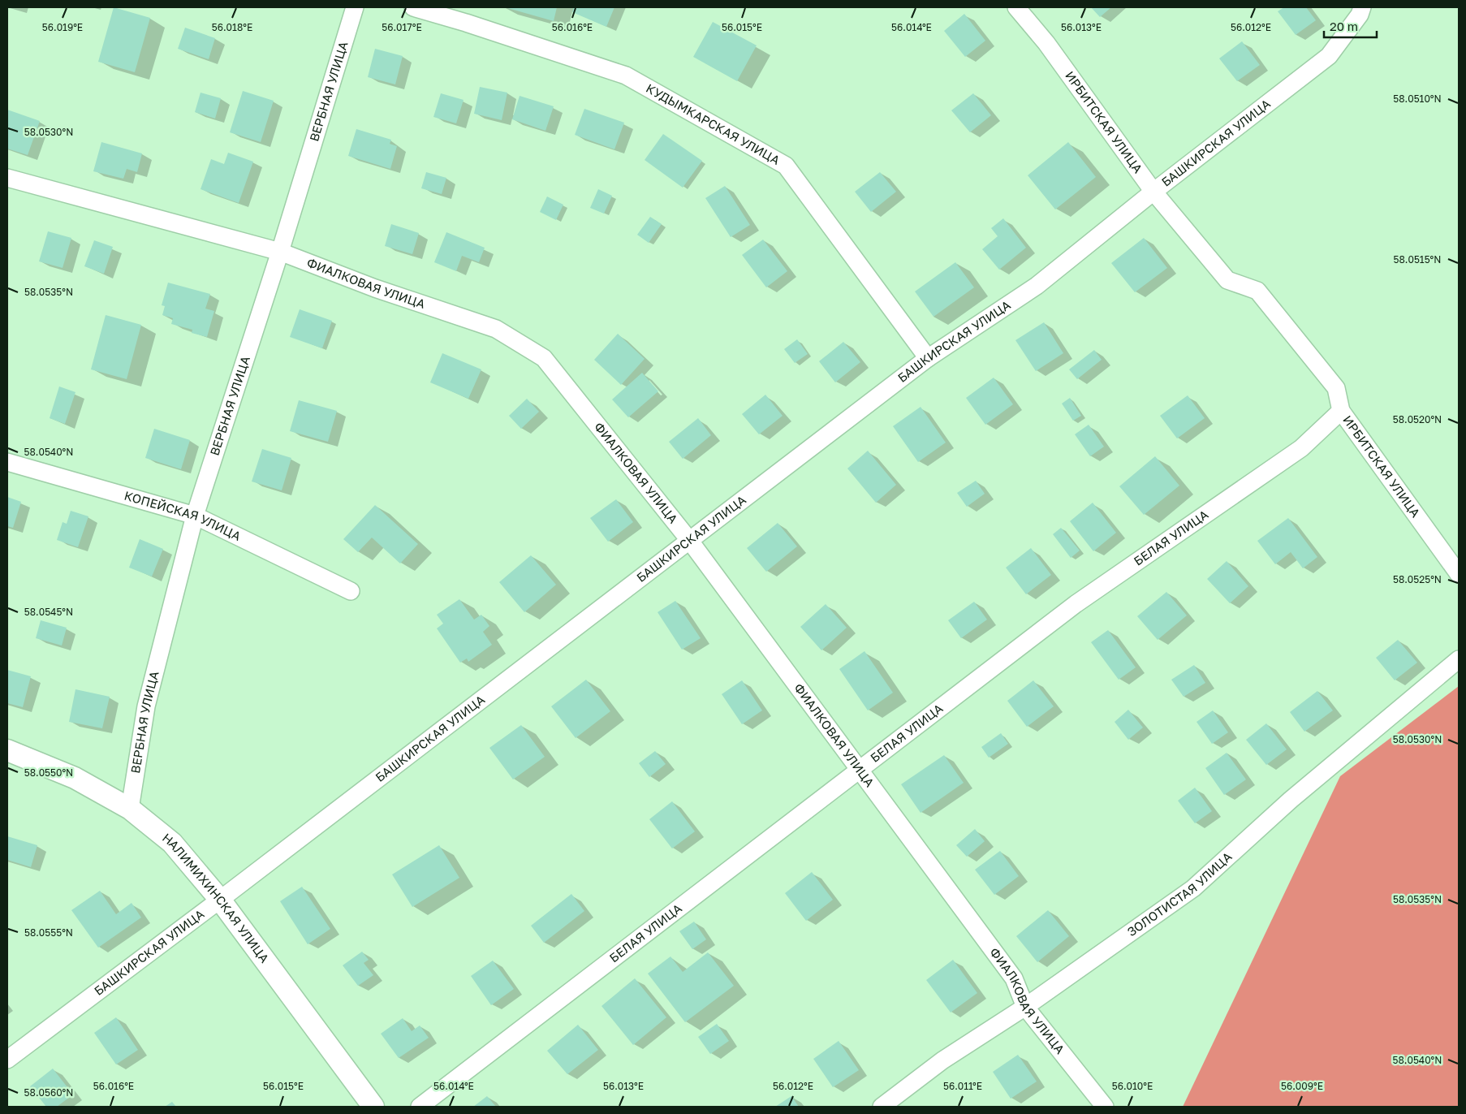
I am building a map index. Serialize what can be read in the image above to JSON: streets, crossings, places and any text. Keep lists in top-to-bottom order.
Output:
{
  "streets": {
    "street": [
      "ВЕРБНАЯ УЛИЦА",
      "ИРБИТСКАЯ УЛИЦА",
      "КУДЫМКАРСКАЯ УЛИЦА",
      "БАШКИРСКАЯ УЛИЦА",
      "ФИАЛКОВАЯ УЛИЦА",
      "КОПЕЙСКАЯ УЛИЦА",
      "БЕЛАЯ УЛИЦА",
      "ЗОЛОТИСТАЯ УЛИЦА",
      "НАЛИМИХИНСКАЯ УЛИЦА"
    ]
  },
  "crossings": [
    ["ВЕРБНАЯ УЛИЦА", "ФИАЛКОВАЯ УЛИЦА"],
    ["ВЕРБНАЯ УЛИЦА", "КОПЕЙСКАЯ УЛИЦА"],
    ["ВЕРБНАЯ УЛИЦА", "НАЛИМИХИНСКАЯ УЛИЦА"],
    ["ИРБИТСКАЯ УЛИЦА", "БАШКИРСКАЯ УЛИЦА"],
    ["ИРБИТСКАЯ УЛИЦА", "БЕЛАЯ УЛИЦА"],
    ["КУДЫМКАРСКАЯ УЛИЦА", "БАШКИРСКАЯ УЛИЦА"],
    ["БАШКИРСКАЯ УЛИЦА", "ФИАЛКОВАЯ УЛИЦА"],
    ["БАШКИРСКАЯ УЛИЦА", "НАЛИМИХИНСКАЯ УЛИЦА"],
    ["ФИАЛКОВАЯ УЛИЦА", "БЕЛАЯ УЛИЦА"],
    ["ФИАЛКОВАЯ УЛИЦА", "ЗОЛОТИСТАЯ УЛИЦА"]
  ],
  "scale_bar": "20 m",
  "coordinates": [
    "56.019°E",
    "56.018°E",
    "56.017°E",
    "56.016°E",
    "56.015°E",
    "56.014°E",
    "56.013°E",
    "56.012°E",
    "58.0510°N",
    "58.0530°N",
    "58.0515°N",
    "58.0535°N",
    "58.0520°N",
    "58.0540°N",
    "58.0525°N",
    "58.0545°N",
    "58.0550°N",
    "58.0555°N",
    "56.011°E",
    "56.010°E",
    "56.009°E",
    "58.0560°N"
  ]
}
